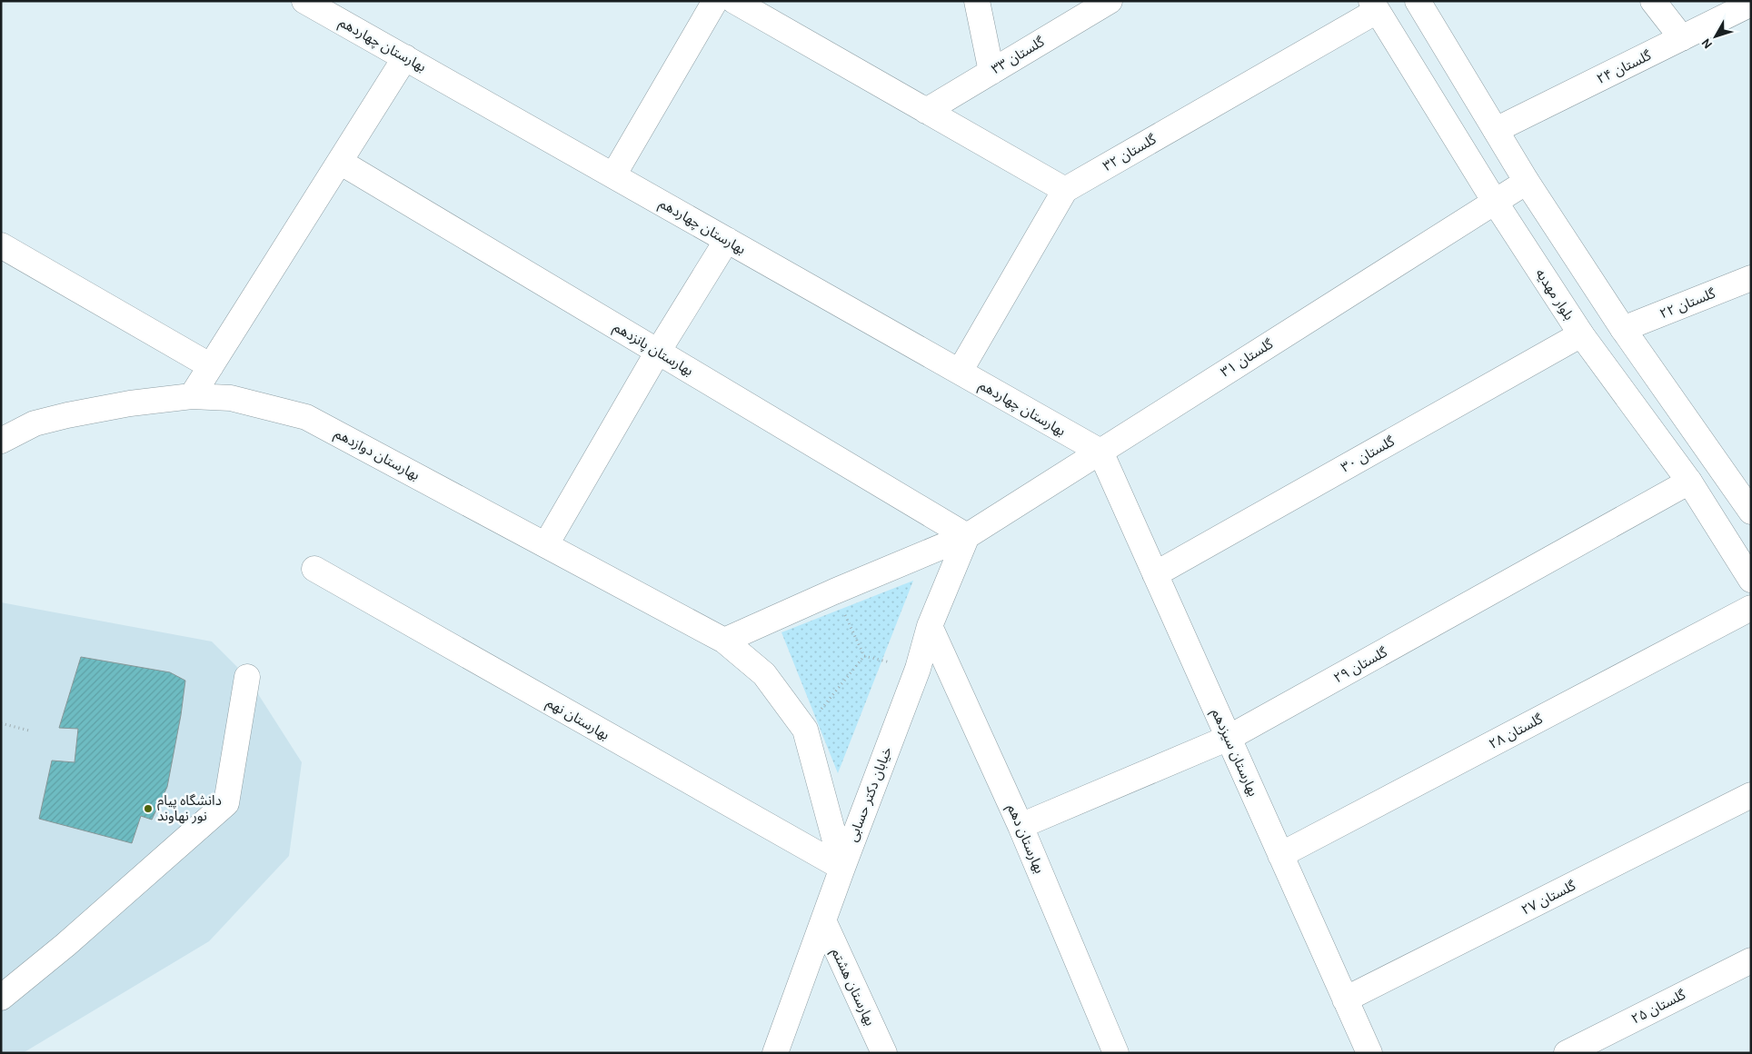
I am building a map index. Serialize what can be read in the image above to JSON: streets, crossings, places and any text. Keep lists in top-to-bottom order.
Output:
{
  "streets": {
    "street": [
      "بهارستان چهاردهم",
      "گلستان ۳۳",
      "گلستان ۲۴",
      "گلستان ۳۲",
      "بلوار مهدیه",
      "گلستان ۲۲",
      "بهارستان پانزدهم",
      "گلستان ۳۱",
      "بهارستان دوازدهم",
      "گلستان ۳۰",
      "گلستان ۲۹",
      "بهارستان نهم",
      "گلستان ۲۸",
      "بهارستان سیزدهم",
      "خیابان دکتر حسابی",
      "بهارستان دهم",
      "گلستان ۲۷",
      "بهارستان هشتم",
      "گلستان ۲۵"
    ]
  },
  "crossings": [
    ["بهارستان چهاردهم", "گلستان ۳۱"],
    ["بهارستان چهاردهم", "بهارستان سیزدهم"],
    ["گلستان ۳۲", "بلوار مهدیه"],
    ["بلوار مهدیه", "گلستان ۳۱"],
    ["بلوار مهدیه", "گلستان ۳۰"],
    ["بلوار مهدیه", "گلستان ۲۹"],
    ["بهارستان پانزدهم", "گلستان ۳۱"],
    ["بهارستان پانزدهم", "خیابان دکتر حسابی"],
    ["گلستان ۳۱", "بهارستان دوازدهم"],
    ["گلستان ۳۱", "بهارستان سیزدهم"],
    ["گلستان ۳۱", "خیابان دکتر حسابی"],
    ["گلستان ۳۰", "بهارستان سیزدهم"],
    ["گلستان ۲۹", "بهارستان سیزدهم"],
    ["گلستان ۲۹", "بهارستان دهم"],
    ["بهارستان نهم", "خیابان دکتر حسابی"],
    ["گلستان ۲۸", "بهارستان سیزدهم"],
    ["بهارستان سیزدهم", "گلستان ۲۷"],
    ["خیابان دکتر حسابی", "بهارستان دهم"],
    ["خیابان دکتر حسابی", "بهارستان هشتم"]
  ],
  "places": ["دانشگاه پیام نور نهاوند"],
  "north": "bottom left"
}
